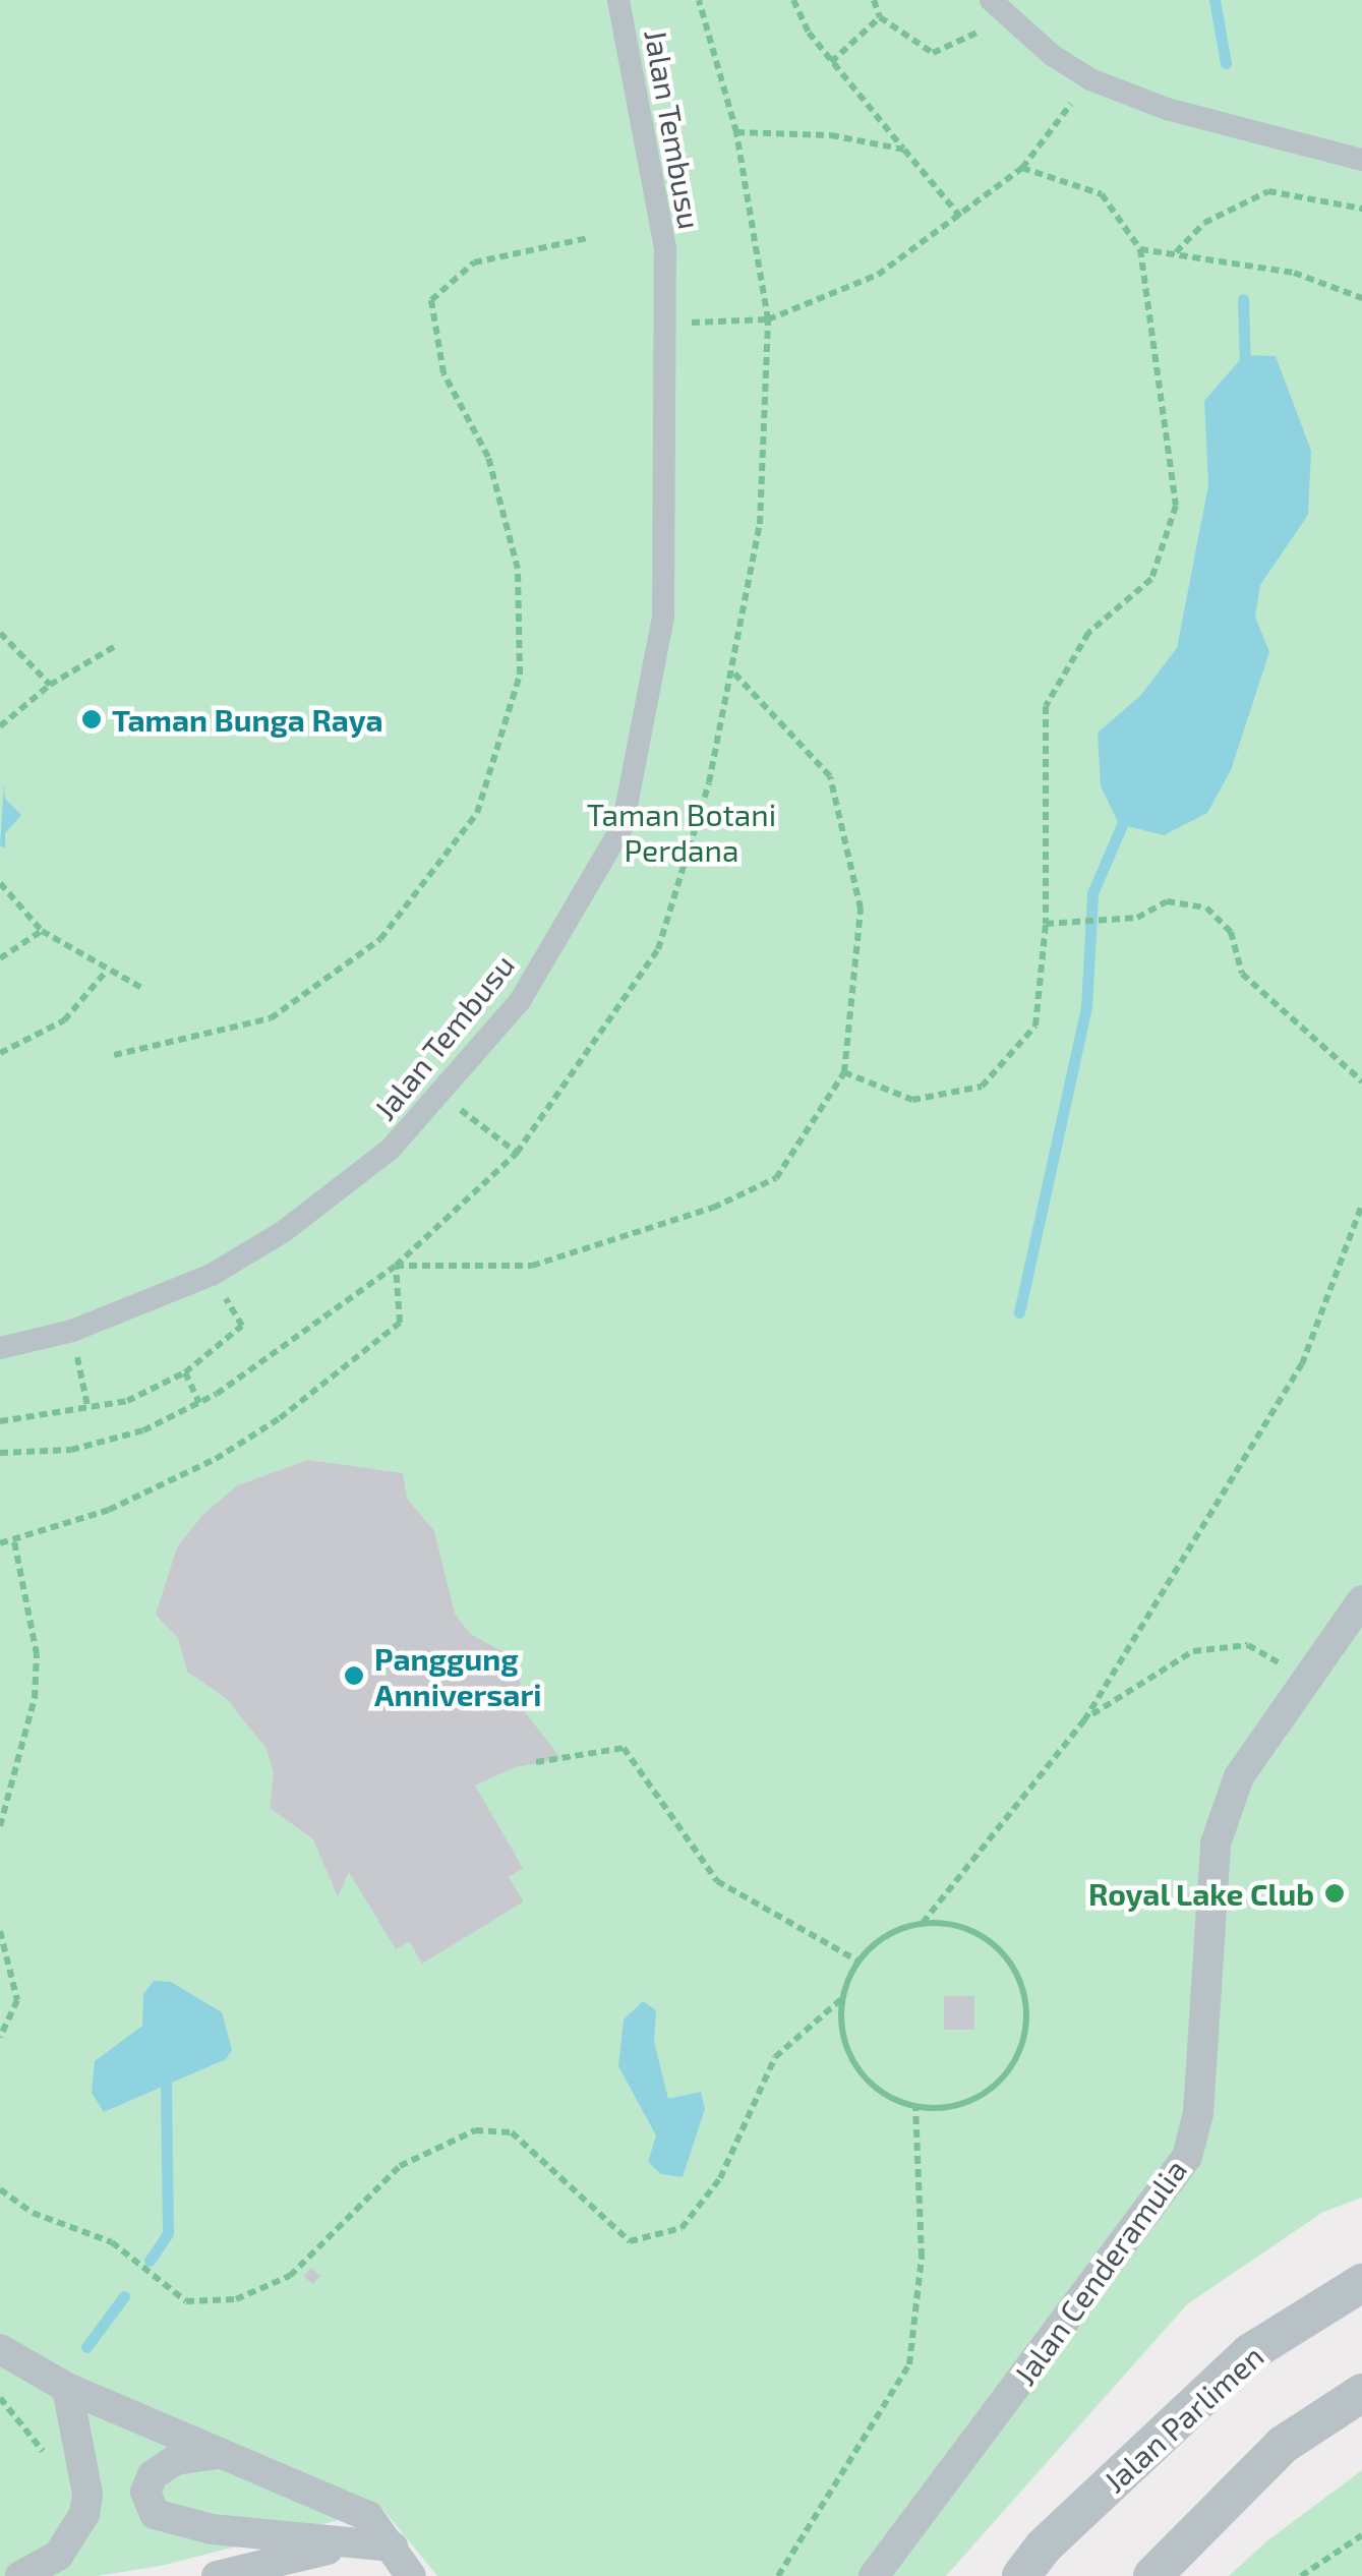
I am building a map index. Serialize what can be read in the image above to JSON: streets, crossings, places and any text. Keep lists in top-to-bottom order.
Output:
{
  "streets": {
    "street": ["Jalan Tembusu", "Jalan Cenderamulia", "Jalan Parlimen"]
  },
  "parks": ["Taman Botani Perdana"],
  "places": ["Taman Bunga Raya", "Panggung Anniversari", "Royal Lake Club"]
}
